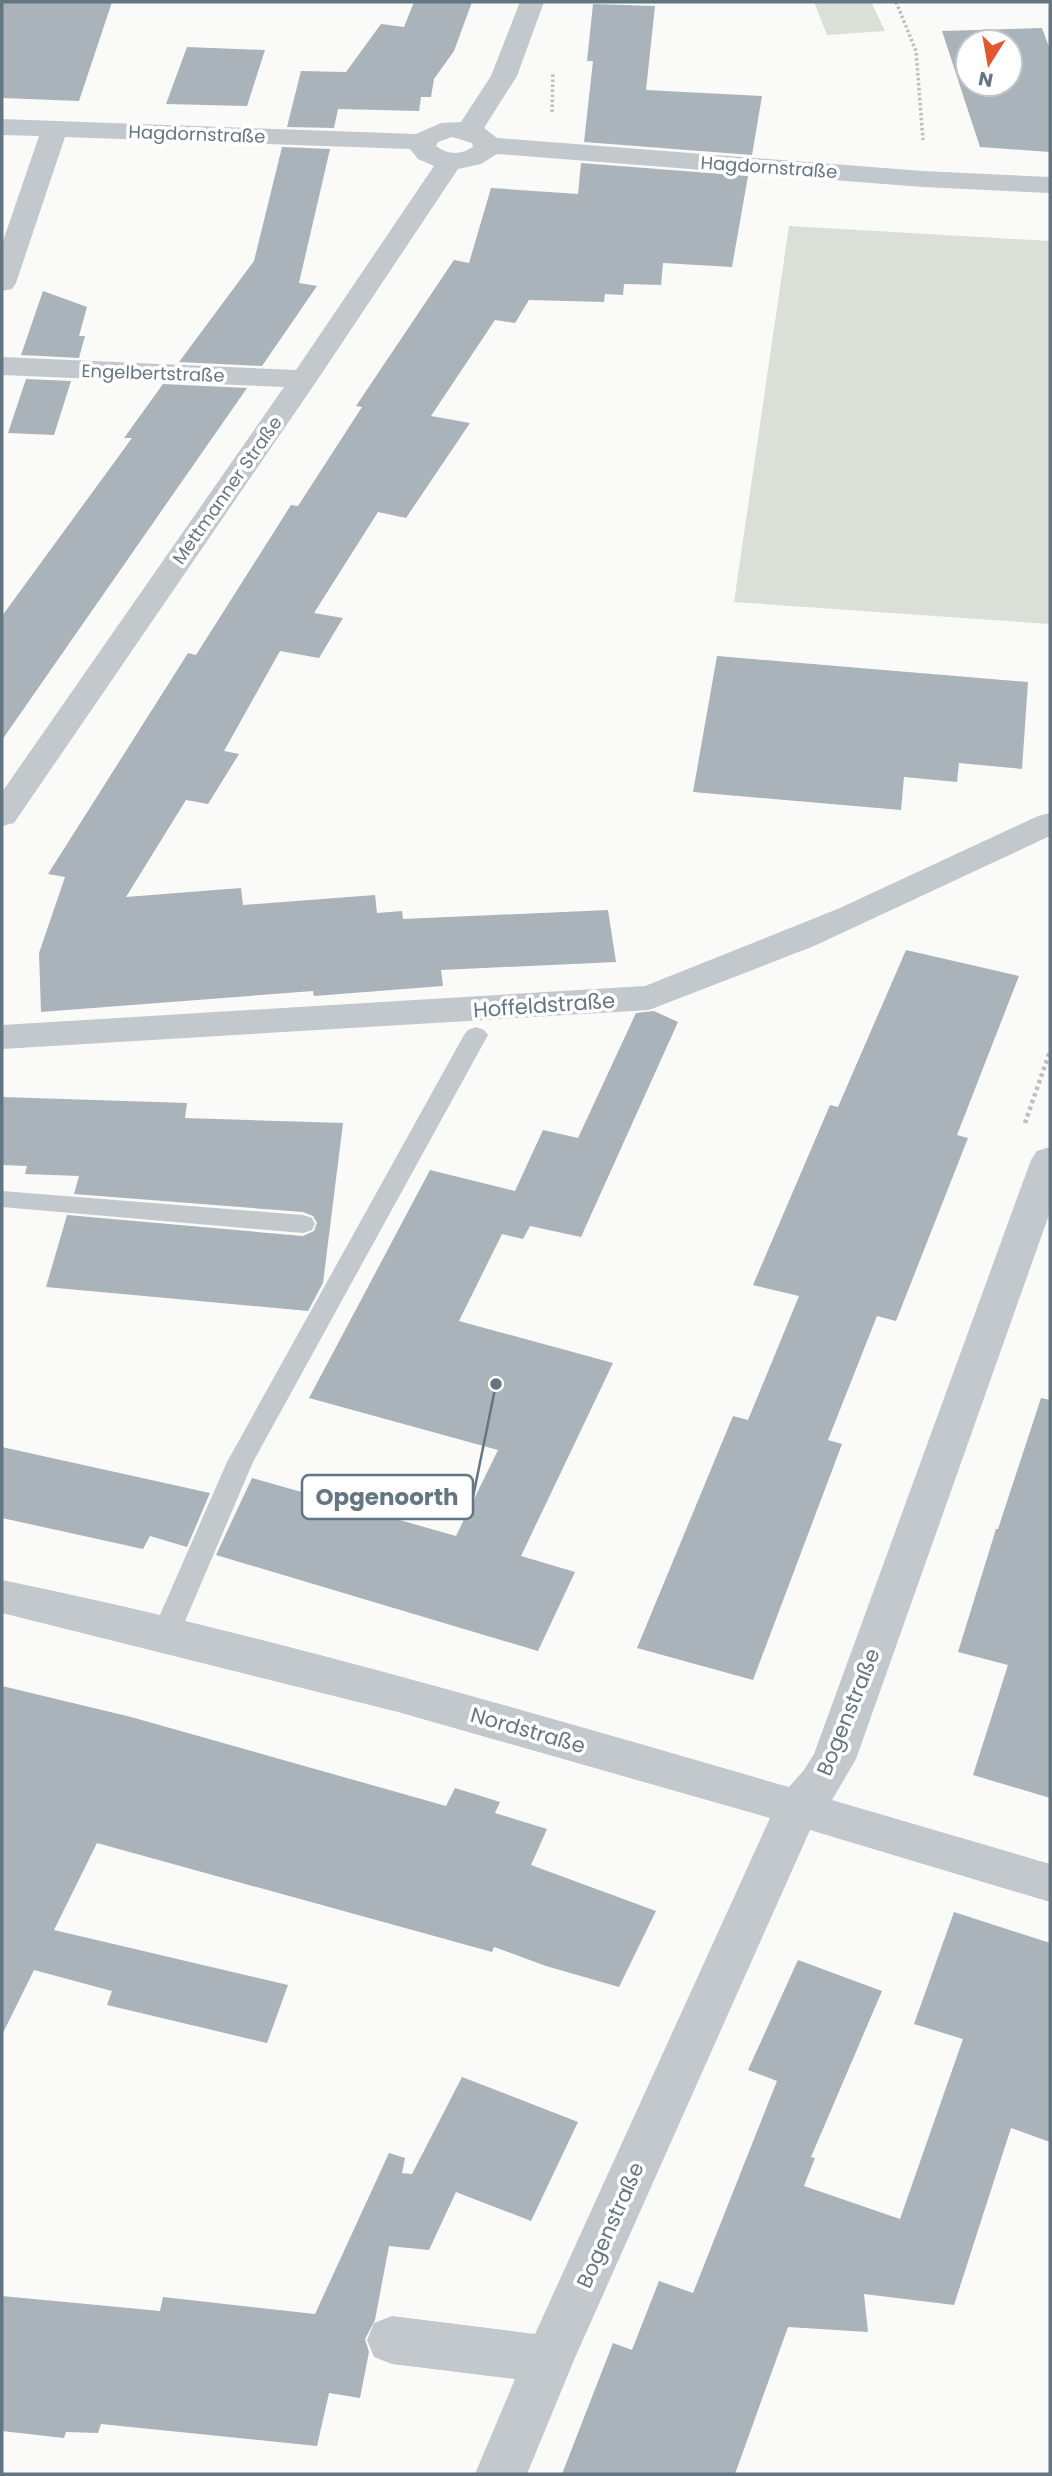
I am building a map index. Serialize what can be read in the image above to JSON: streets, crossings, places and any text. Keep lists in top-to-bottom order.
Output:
{
  "streets": {
    "street": [
      "Hagdornstraße",
      "Engelbertstraße",
      "Mettmanner Straße",
      "Hoffeldstraße",
      "Bogenstraße",
      "Nordstraße"
    ]
  },
  "crossings": [
    ["Engelbertstraße", "Mettmanner Straße"],
    ["Bogenstraße", "Nordstraße"]
  ],
  "places": ["Opgenoorth"],
  "north": "bottom"
}
